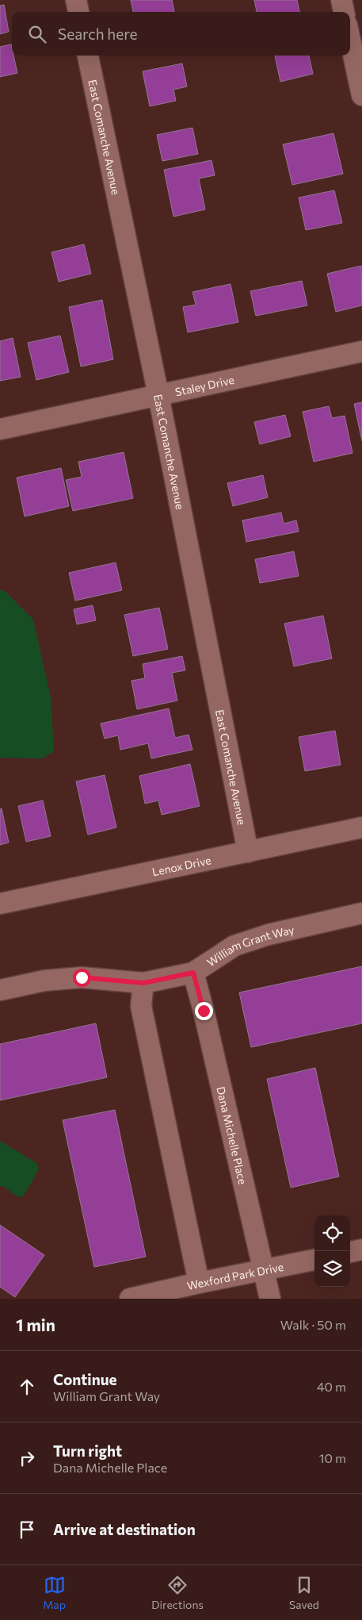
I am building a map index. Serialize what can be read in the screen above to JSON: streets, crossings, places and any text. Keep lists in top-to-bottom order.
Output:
{
  "streets": {
    "street": [
      "East Comanche Avenue",
      "Staley Drive",
      "Lenox Drive",
      "William Grant Way",
      "Dana Michelle Place",
      "Wexford Park Drive"
    ]
  },
  "crossings": [
    ["East Comanche Avenue", "Staley Drive"],
    ["East Comanche Avenue", "Lenox Drive"],
    ["William Grant Way", "Dana Michelle Place"],
    ["Dana Michelle Place", "Wexford Park Drive"]
  ],
  "page": {
    "search": "Search here",
    "heading": ["1 min", "Walk · 50 m"],
    "list": [
      ["Continue", "William Grant Way", "40 m"],
      ["Turn right", "Dana Michelle Place", "10 m"],
      "Arrive at destination"
    ],
    "nav": ["Map", "Directions", "Saved"]
  }
}
